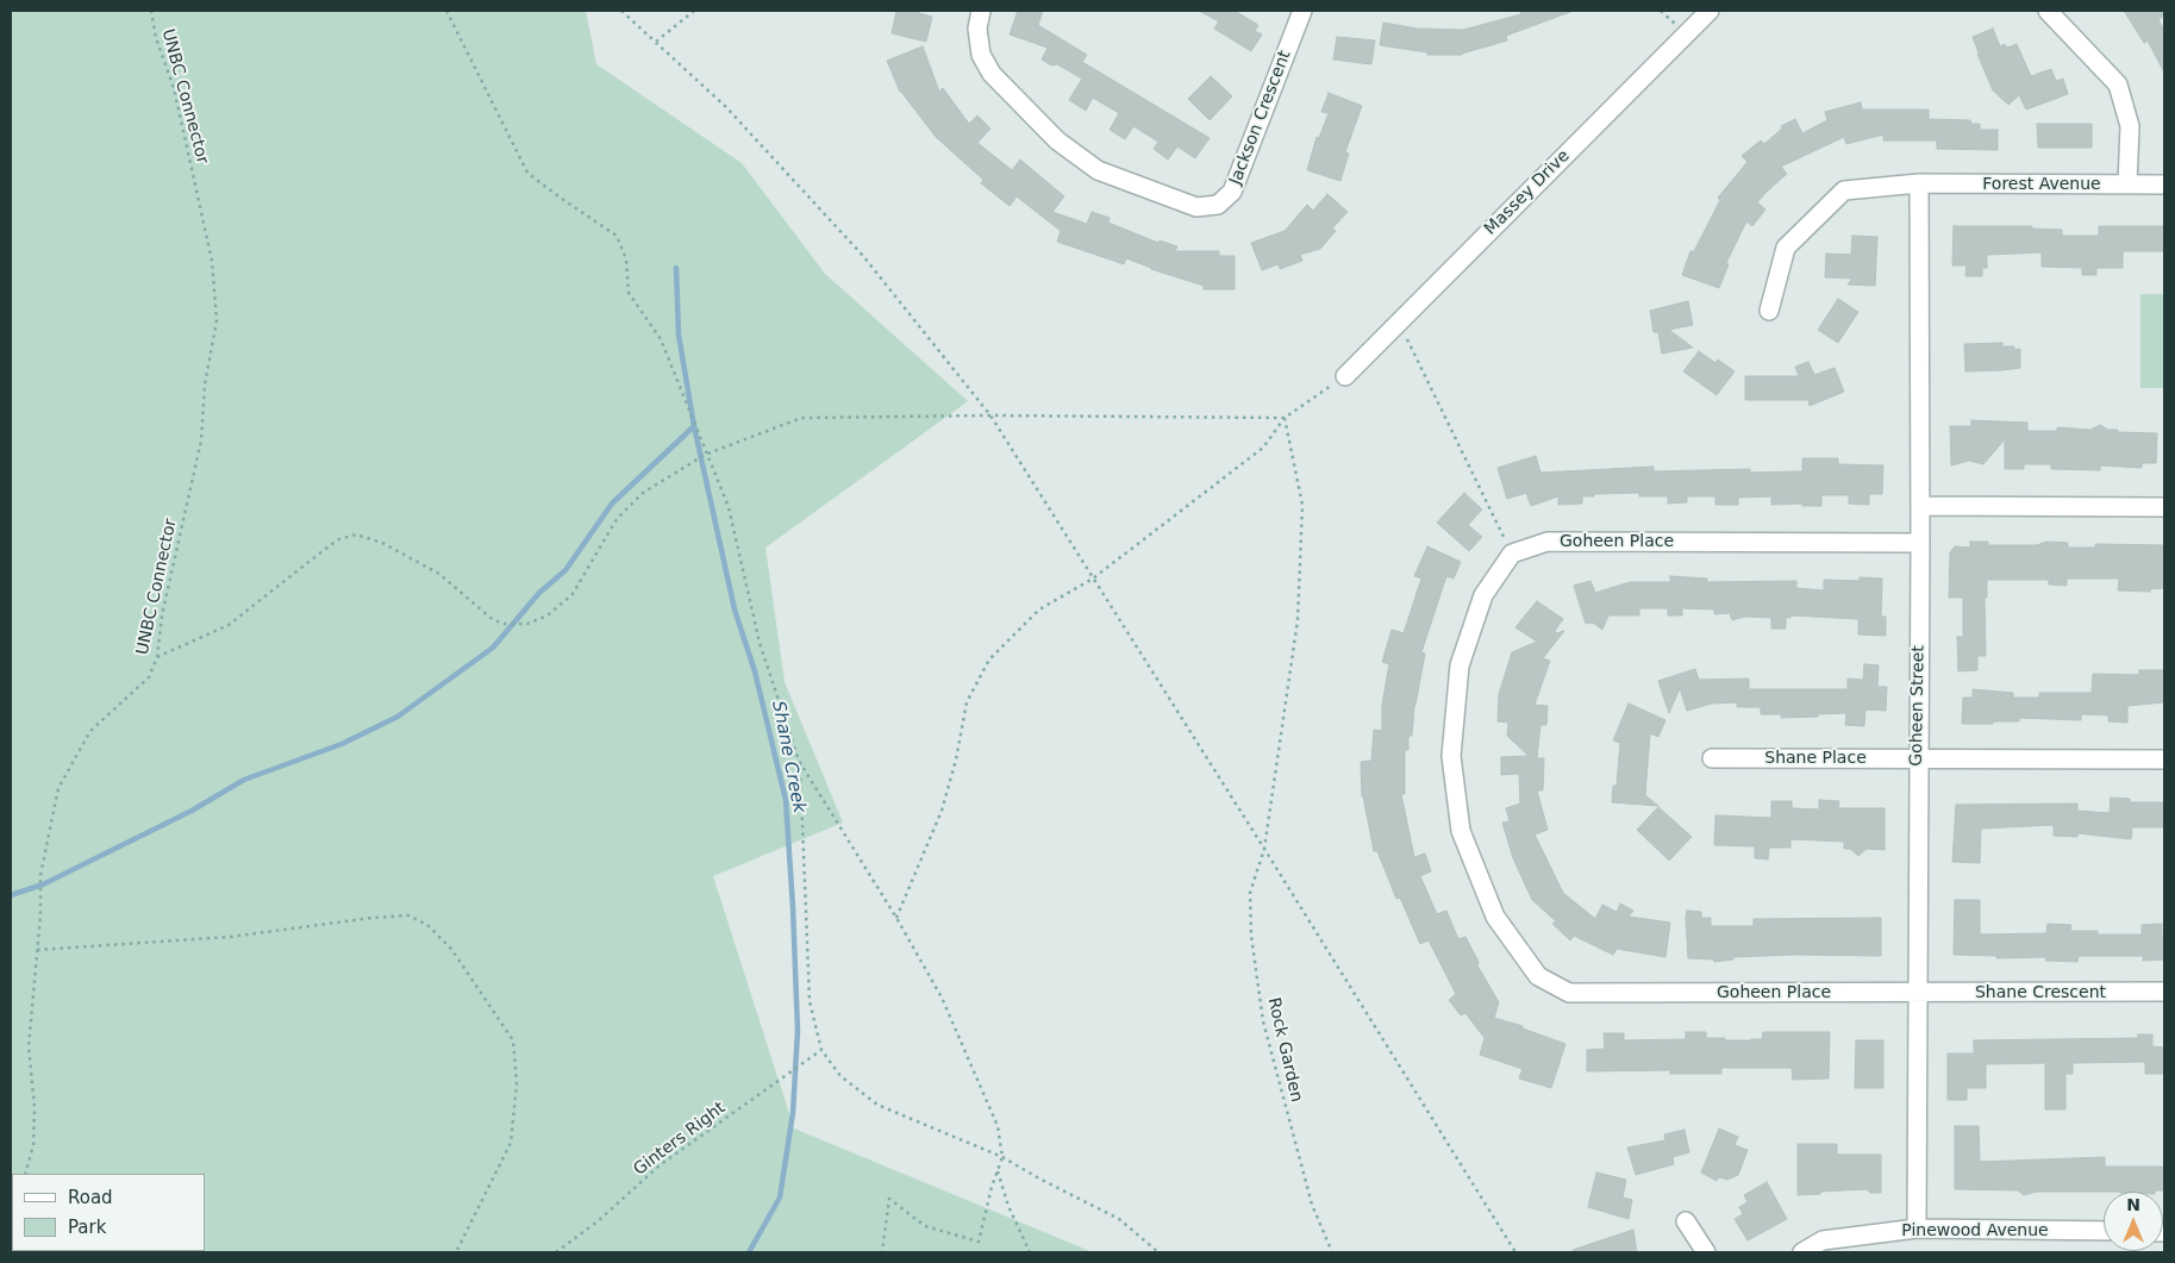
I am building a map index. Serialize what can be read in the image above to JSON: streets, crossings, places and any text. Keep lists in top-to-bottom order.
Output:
{
  "streets": {
    "street": [
      "Jackson Crescent",
      "Forest Avenue",
      "Massey Drive",
      "Goheen Place",
      "Goheen Street",
      "Shane Place",
      "Shane Crescent",
      "Pinewood Avenue"
    ],
    "path": ["UNBC Connector", "Rock Garden", "Ginters Right"]
  },
  "crossings": [
    ["Forest Avenue", "Goheen Street"],
    ["Goheen Place", "Goheen Street"],
    ["Goheen Place", "Shane Crescent"],
    ["Goheen Street", "Shane Place"],
    ["Goheen Street", "Shane Crescent"],
    ["Goheen Street", "Pinewood Avenue"]
  ],
  "water": ["Shane Creek"],
  "legend": ["Road", "Park"],
  "north": "top"
}
